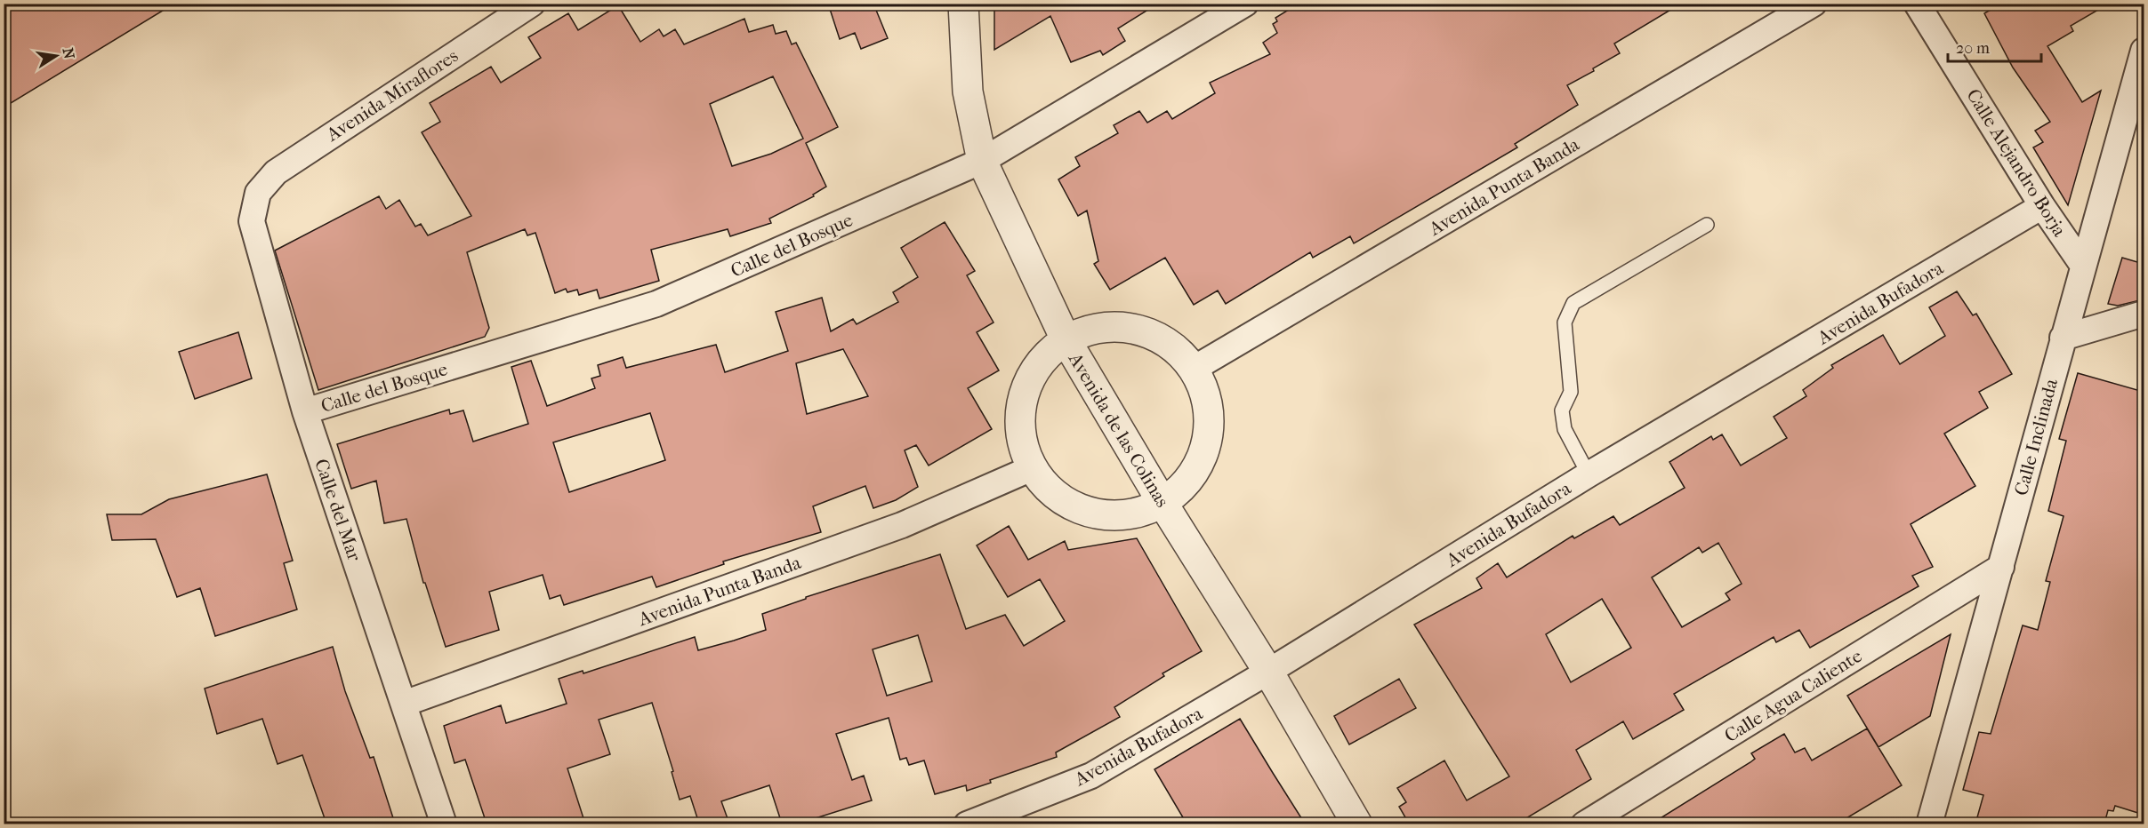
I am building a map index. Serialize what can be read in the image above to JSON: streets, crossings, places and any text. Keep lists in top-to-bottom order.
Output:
{
  "streets": {
    "street": [
      "Avenida Miraflores",
      "Calle Alejandro Borja",
      "Avenida Punta Banda",
      "Calle del Bosque",
      "Avenida Bufadora",
      "Avenida de las Colinas",
      "Calle Inclinada",
      "Calle del Mar",
      "Calle Agua Caliente"
    ]
  },
  "crossings": [
    ["Avenida Miraflores", "Calle del Mar"],
    ["Calle Alejandro Borja", "Avenida Bufadora"],
    ["Calle Alejandro Borja", "Calle Inclinada"],
    ["Avenida Punta Banda", "Calle del Mar"],
    ["Calle del Bosque", "Avenida de las Colinas"],
    ["Calle del Bosque", "Calle del Mar"],
    ["Avenida Bufadora", "Avenida de las Colinas"],
    ["Calle Inclinada", "Calle Agua Caliente"]
  ],
  "scale_bar": "20 m",
  "north": "right"
}
